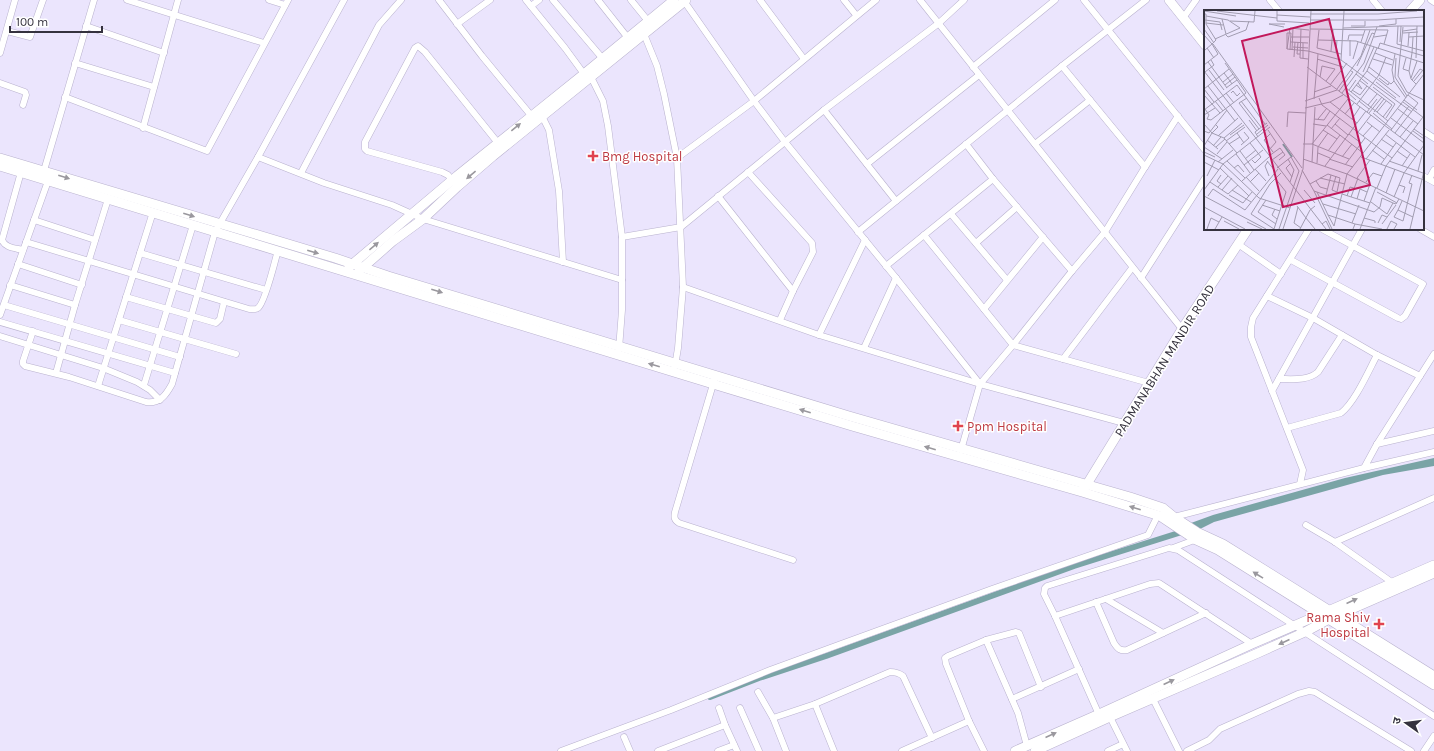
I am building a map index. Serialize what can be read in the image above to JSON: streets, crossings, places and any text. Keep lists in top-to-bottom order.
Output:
{
  "streets": {
    "main road": ["PADMANABHAN MANDIR ROAD"]
  },
  "places": {
    "health": ["Bmg Hospital", "Ppm Hospital", "Rama Shiv Hospital"]
  },
  "scale_bar": "100 m",
  "north": "left"
}
